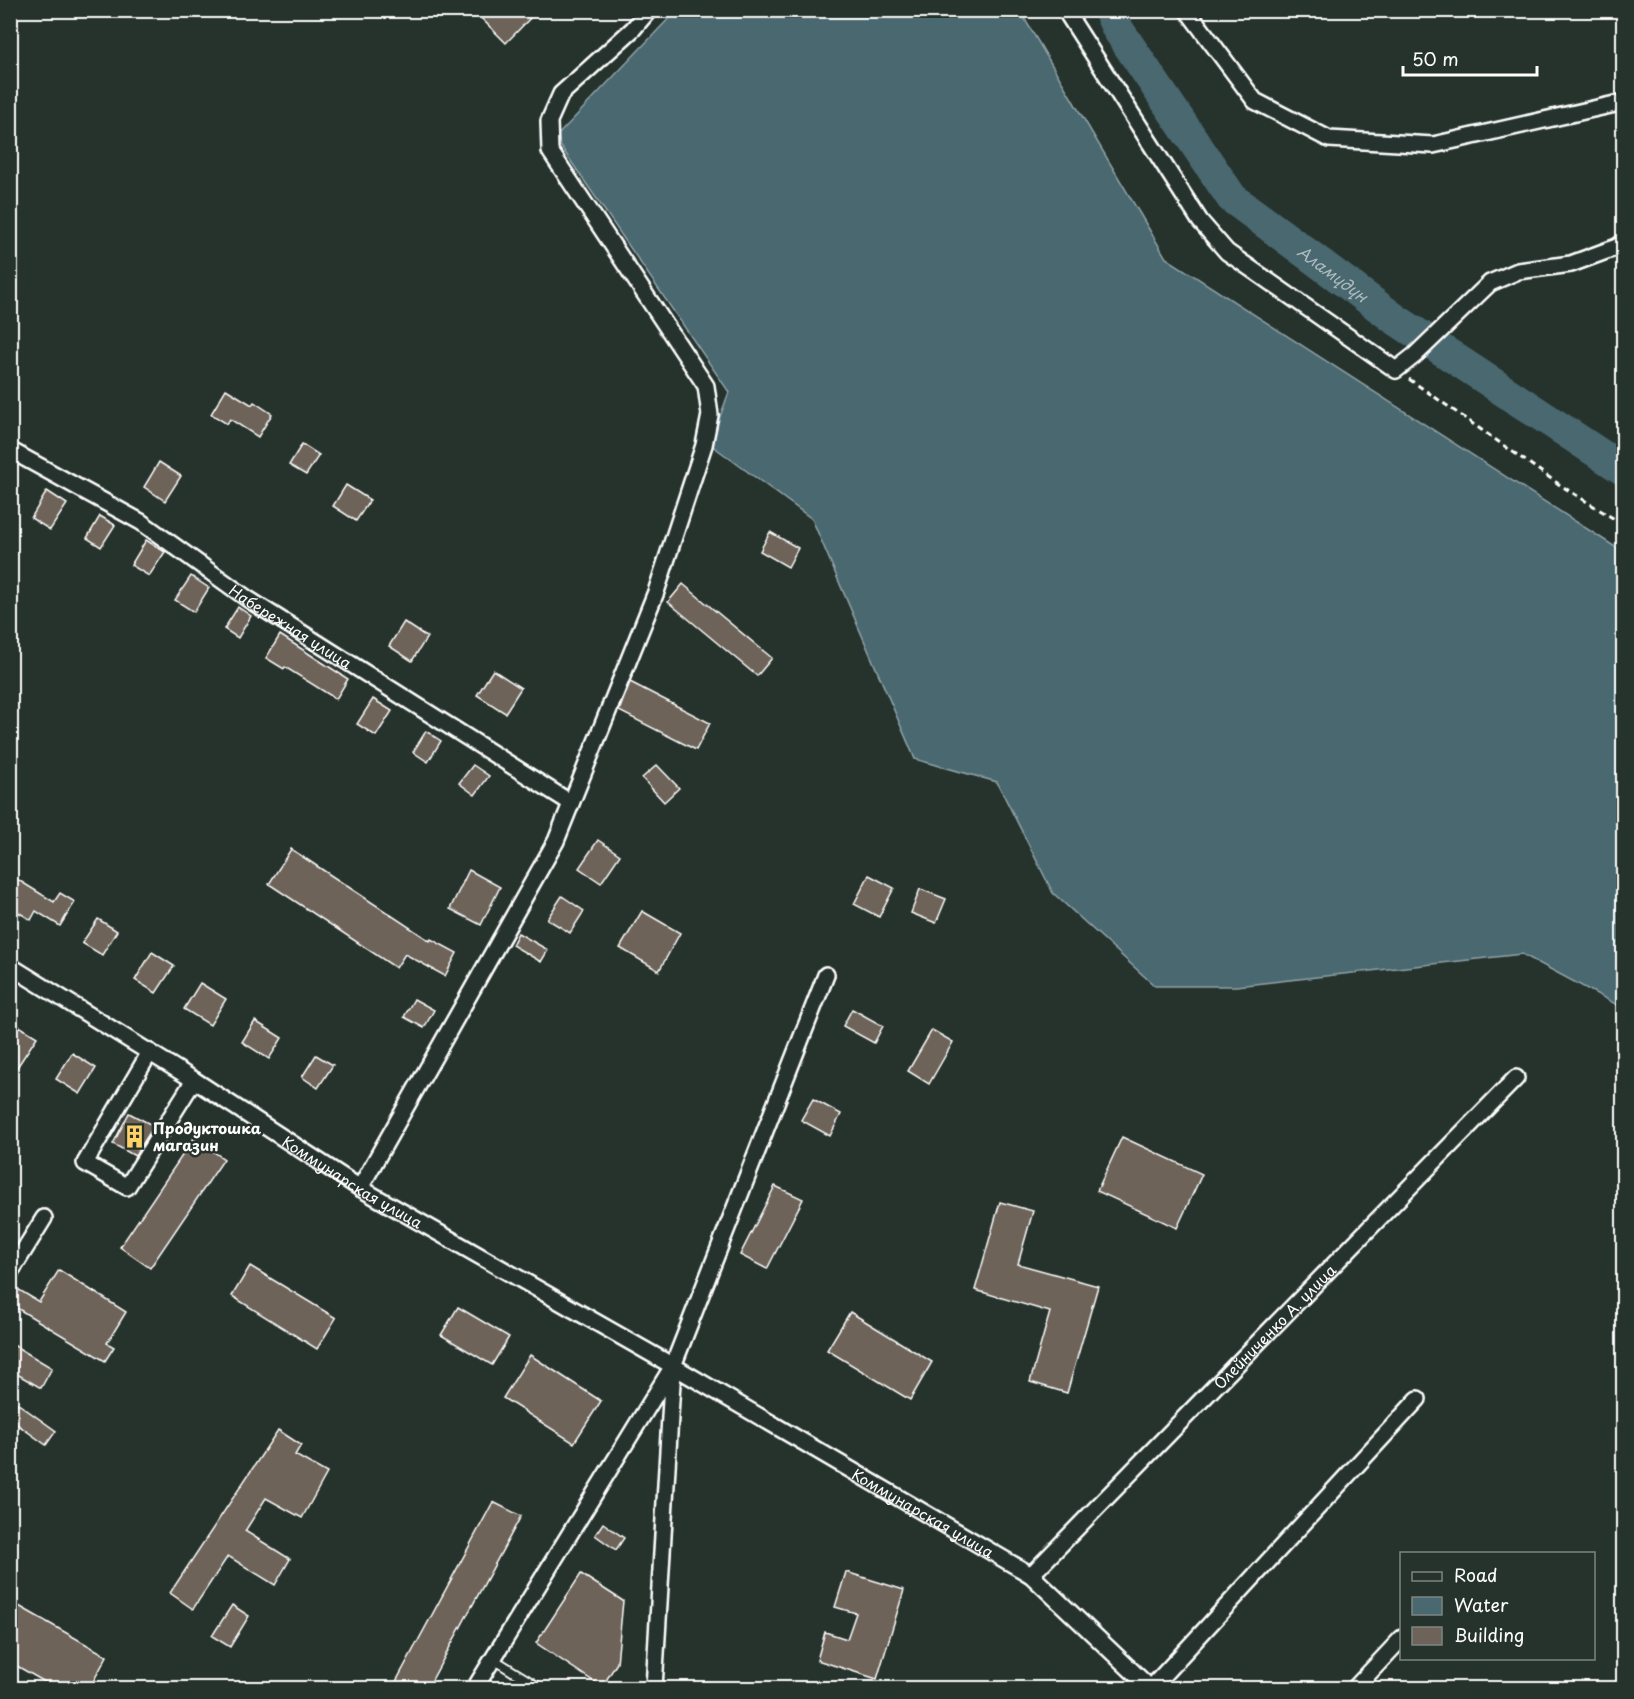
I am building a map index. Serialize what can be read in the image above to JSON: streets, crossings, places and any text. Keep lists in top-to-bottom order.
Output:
{
  "streets": {
    "street": ["Набережная улица", "Коммунарская улица", "Олейниченко А. улица"]
  },
  "crossings": [
    ["Коммунарская улица", "Олейниченко А. улица"]
  ],
  "water": ["Аламүдүн"],
  "places": {
    "building": ["Продуктошка магазин"]
  },
  "legend": ["Road", "Water", "Building"],
  "scale_bar": "50 m"
}
